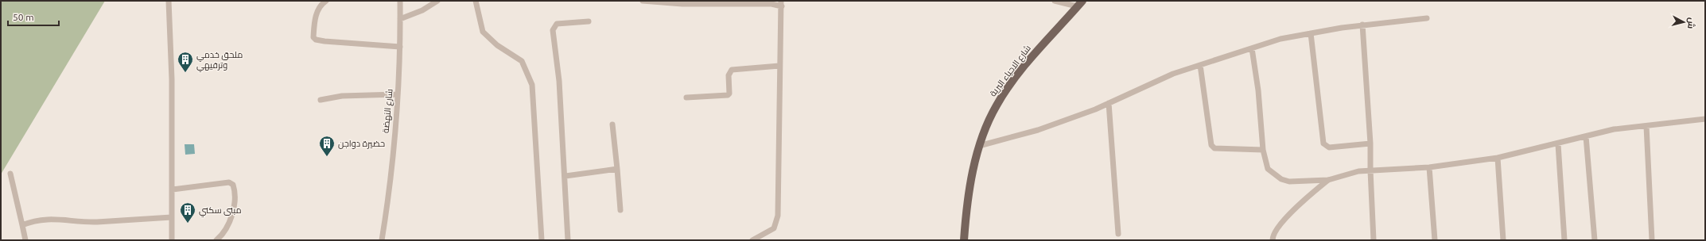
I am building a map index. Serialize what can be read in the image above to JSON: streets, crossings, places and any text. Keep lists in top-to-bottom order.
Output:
{
  "streets": {
    "main road": ["شارع الاحياء البرية"],
    "street": ["شارع النهضة"]
  },
  "places": {
    "building": ["ملحق خدمي وترفيهي", "حضيرة دواجن", "مبنى سكني"]
  },
  "scale_bar": "50 m",
  "north": "right"
}
